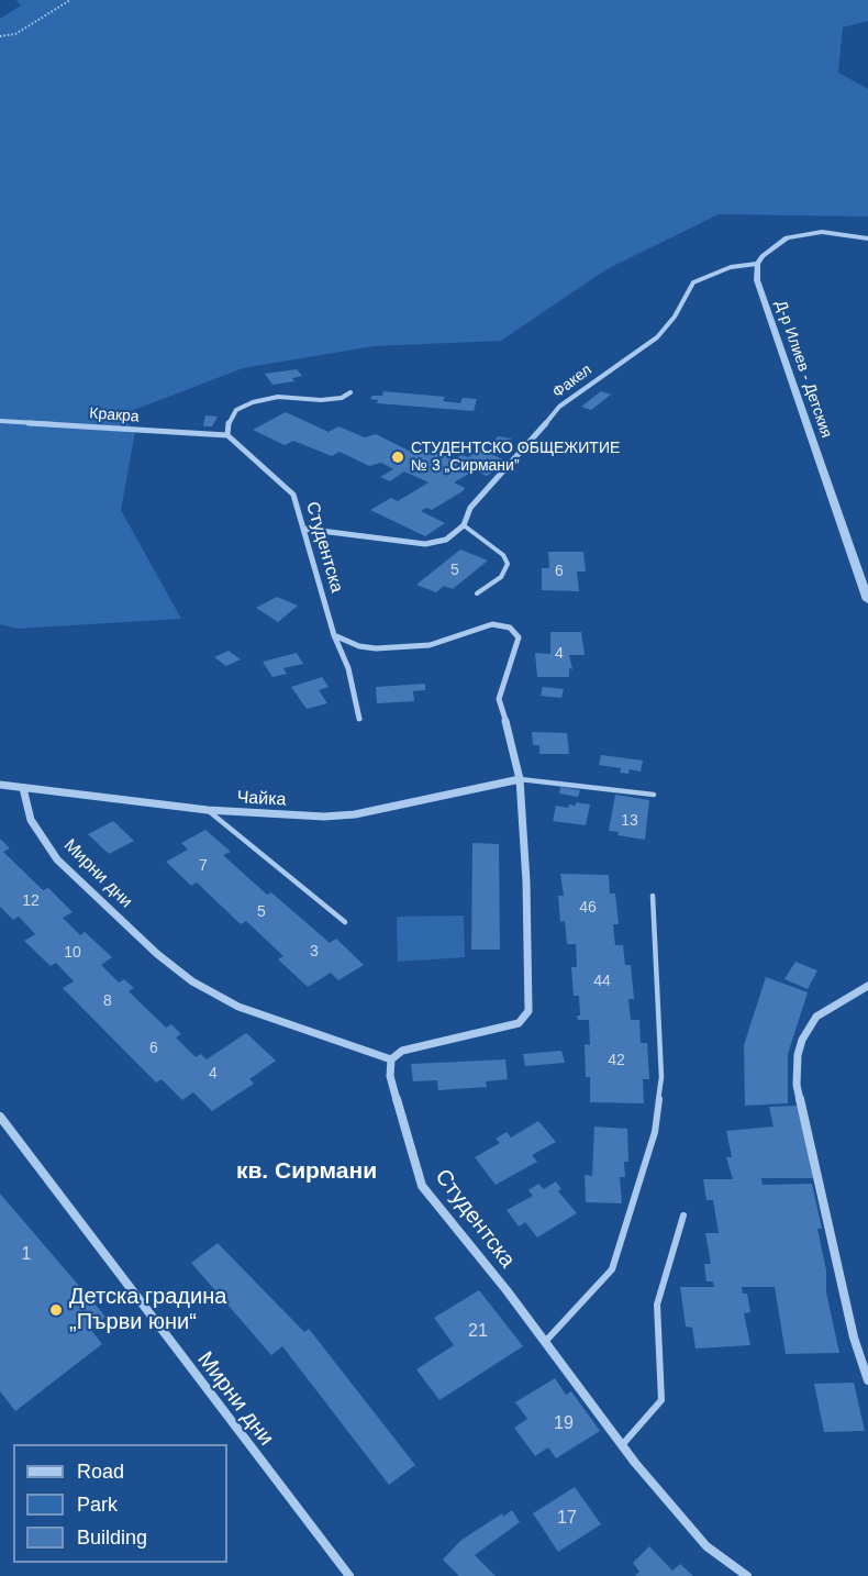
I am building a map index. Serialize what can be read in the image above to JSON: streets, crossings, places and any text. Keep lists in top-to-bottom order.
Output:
{
  "streets": {
    "street": [
      "Д-р Илиев - Детския",
      "Факел",
      "Кракра",
      "Студентска",
      "Чайка",
      "Мирни дни"
    ]
  },
  "crossings": [
    ["Д-р Илиев - Детския", "Факел"],
    ["Кракра", "Студентска"],
    ["Студентска", "Мирни дни"],
    ["Чайка", "Мирни дни"]
  ],
  "districts": ["кв. Сирмани"],
  "places": ["СТУДЕНТСКО ОБЩЕЖИТИЕ № 3 „Сирмани”", "Детска градина „Първи юни“"],
  "house_numbers": [
    "5",
    "6",
    "4",
    "13",
    "7",
    "12",
    "46",
    "5",
    "3",
    "10",
    "44",
    "8",
    "6",
    "42",
    "4",
    "1",
    "21",
    "19",
    "17"
  ],
  "legend": ["Road", "Park", "Building"]
}
